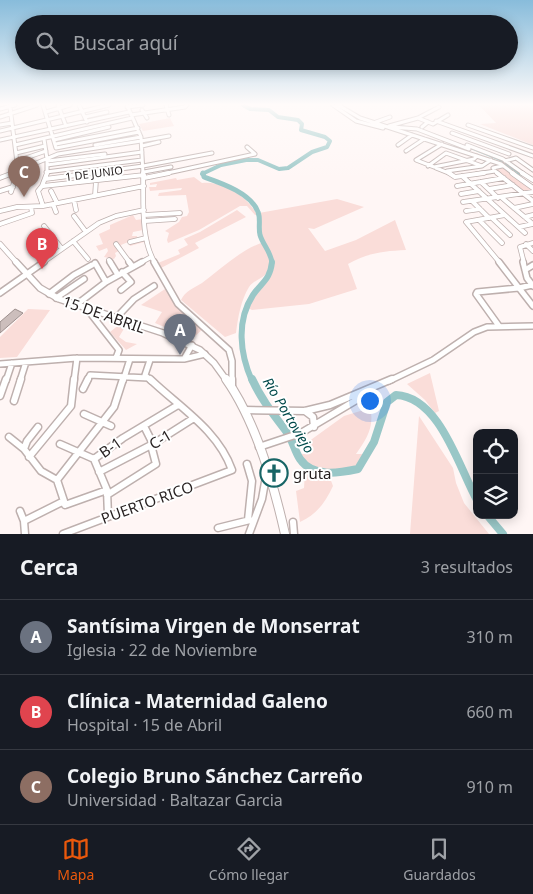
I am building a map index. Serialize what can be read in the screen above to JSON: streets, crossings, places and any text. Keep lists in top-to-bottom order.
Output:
{
  "streets": {
    "main road": ["15 DE ABRIL"],
    "street": [
      "1 DE JUNIO",
      "C-1",
      "B-1",
      "PUERTO RICO"
    ]
  },
  "crossings": [
    ["C-1", "B-1"],
    ["C-1", "PUERTO RICO"],
    ["B-1", "PUERTO RICO"]
  ],
  "water": ["Río Portoviejo"],
  "places": {
    "church": ["gruta"]
  },
  "page": {
    "search": "Buscar aquí",
    "pins": ["C", "B", "A"],
    "heading": ["Cerca", "3 resultados"],
    "list": [
      {
        "mark": "A",
        "name": "Santísima Virgen de Monserrat",
        "note": "Iglesia · 22 de Noviembre",
        "value": "310 m"
      },
      {
        "mark": "B",
        "name": "Clínica - Maternidad Galeno",
        "note": "Hospital · 15 de Abril",
        "value": "660 m"
      },
      {
        "mark": "C",
        "name": "Colegio Bruno Sánchez Carreño",
        "note": "Universidad · Baltazar Garcia",
        "value": "910 m"
      }
    ],
    "nav": ["Mapa", "Cómo llegar", "Guardados"]
  }
}
